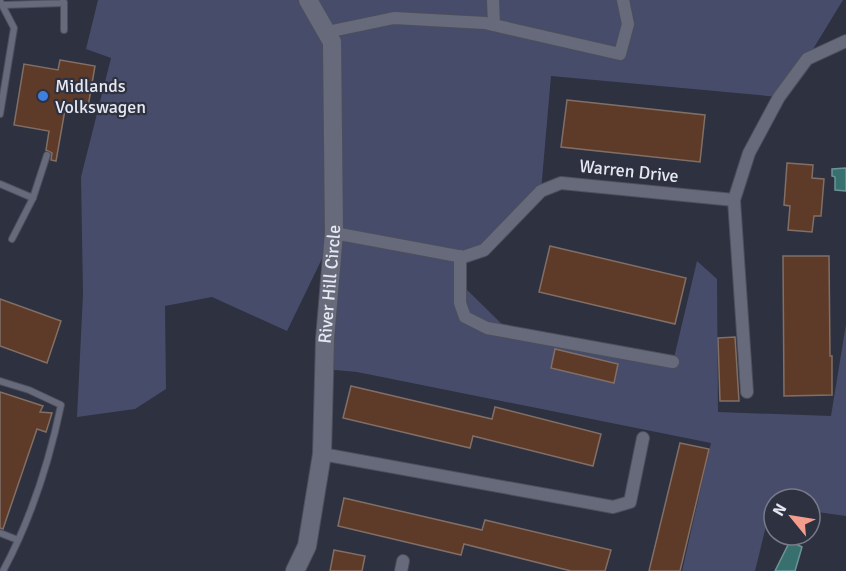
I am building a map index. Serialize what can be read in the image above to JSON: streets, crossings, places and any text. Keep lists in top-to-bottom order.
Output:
{
  "streets": {
    "street": ["Warren Drive", "River Hill Circle"]
  },
  "crossings": [
    ["Warren Drive", "River Hill Circle"]
  ],
  "places": ["Midlands Volkswagen"],
  "north": "top left"
}
